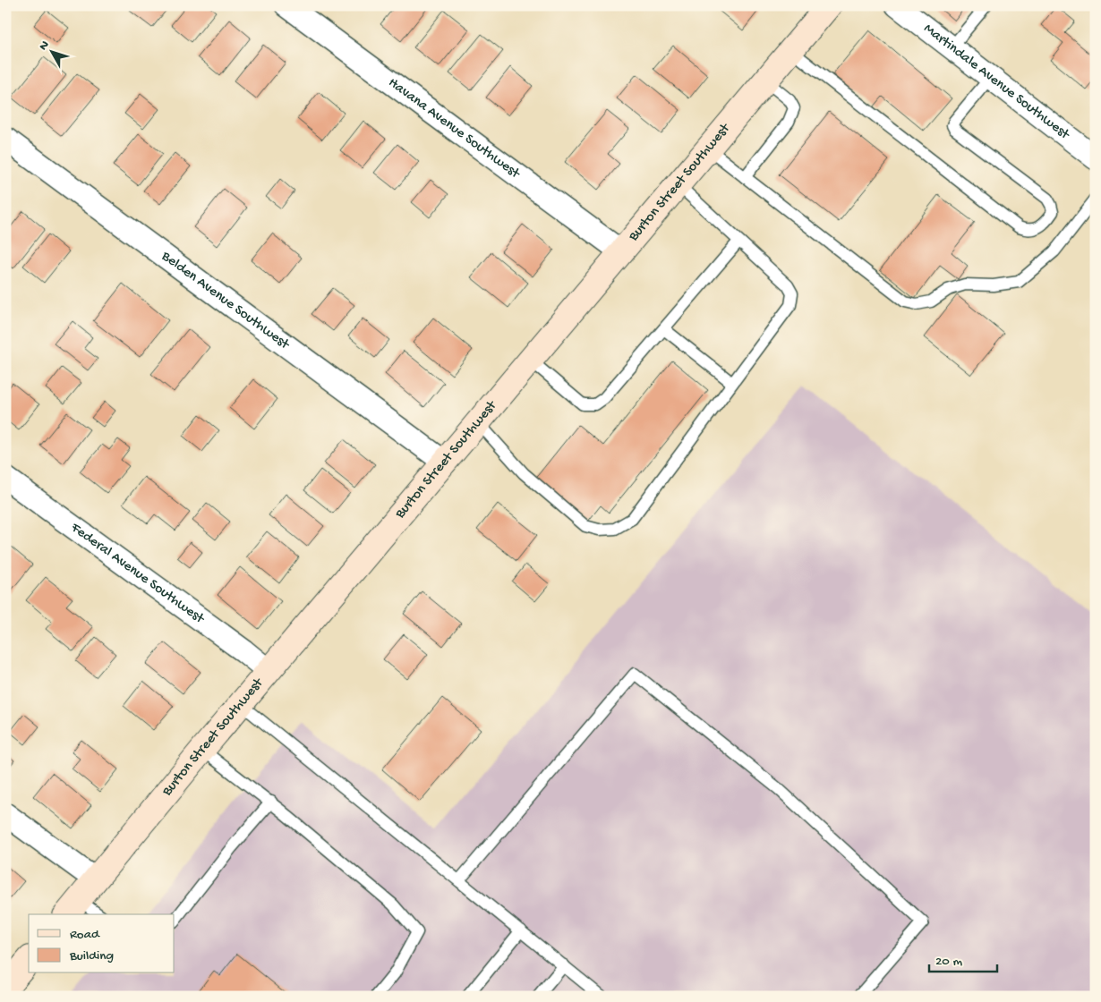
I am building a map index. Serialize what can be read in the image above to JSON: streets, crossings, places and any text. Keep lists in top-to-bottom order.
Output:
{
  "streets": {
    "main road": ["Burton Street Southwest"],
    "street": [
      "Martindale Avenue Southwest",
      "Havana Avenue Southwest",
      "Belden Avenue Southwest",
      "Federal Avenue Southwest"
    ]
  },
  "crossings": [
    ["Havana Avenue Southwest", "Burton Street Southwest"],
    ["Burton Street Southwest", "Belden Avenue Southwest"],
    ["Burton Street Southwest", "Federal Avenue Southwest"]
  ],
  "legend": ["Road", "Building"],
  "scale_bar": "20 m",
  "north": "top left"
}
